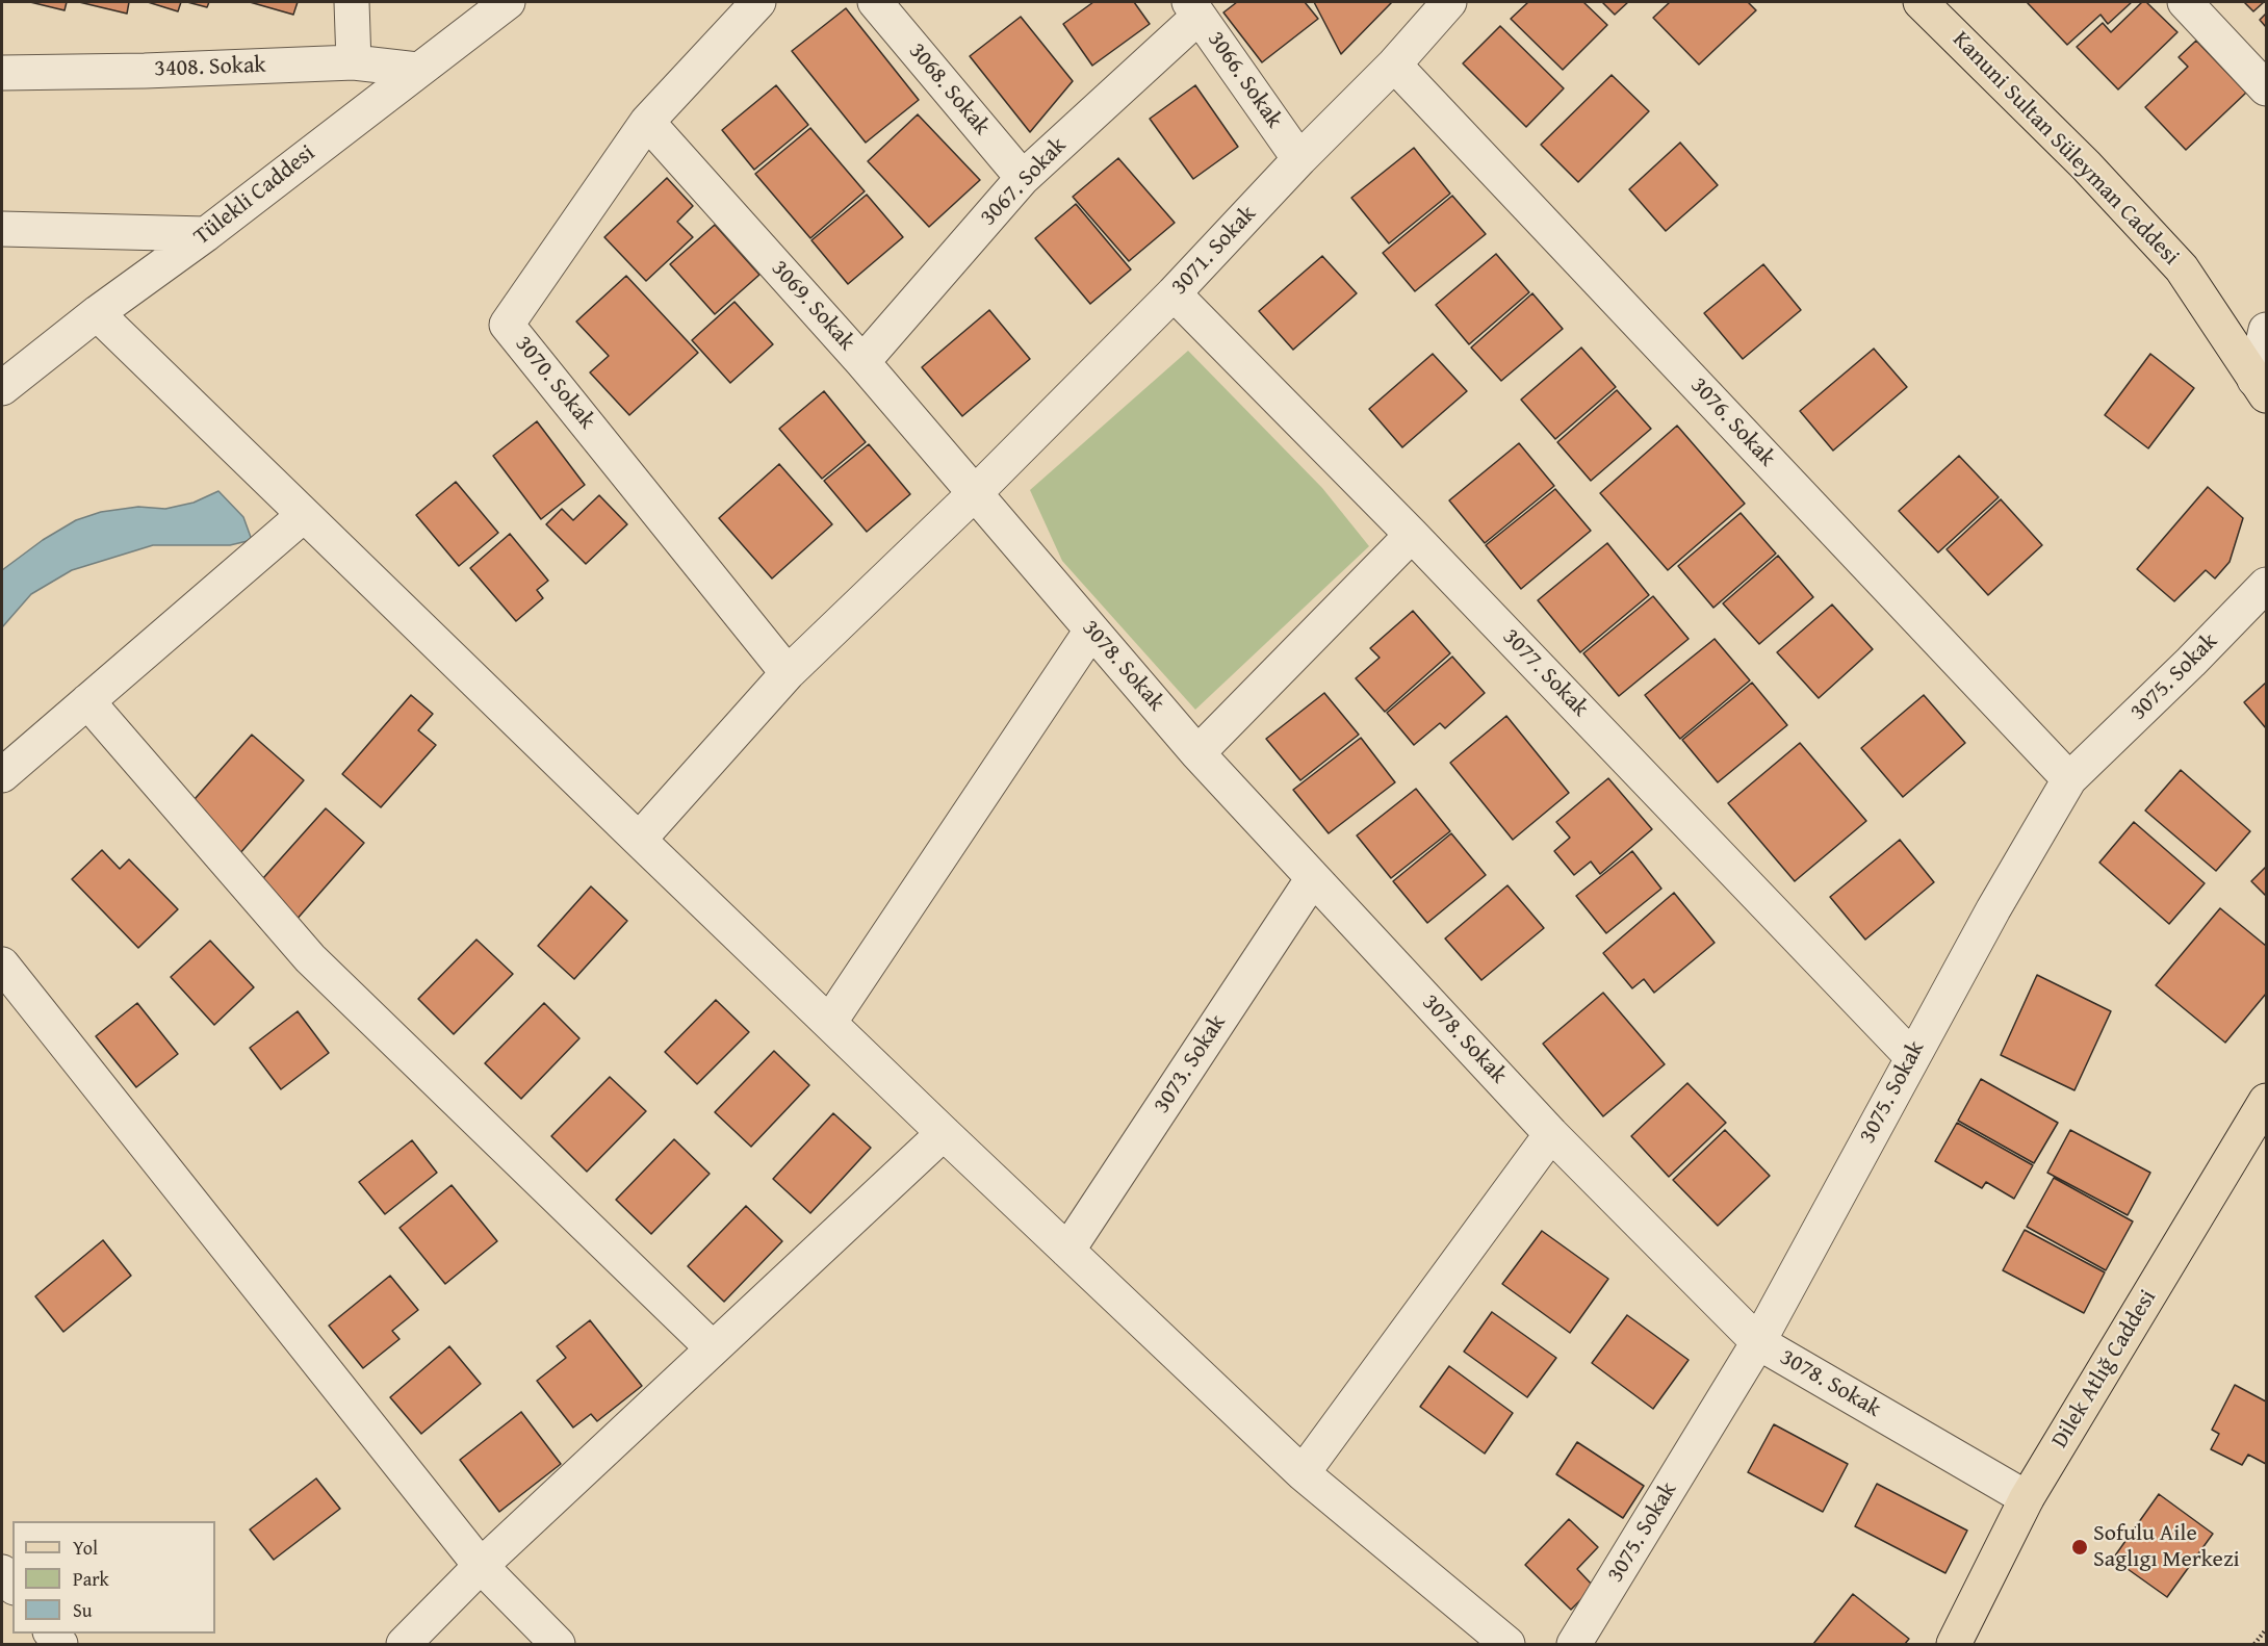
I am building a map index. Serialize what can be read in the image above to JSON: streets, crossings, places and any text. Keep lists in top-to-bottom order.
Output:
{
  "streets": {
    "main road": ["Kanuni Sultan Süleyman Caddesi", "Dilek Atlığ Caddesi"],
    "street": [
      "3408. Sokak",
      "3066. Sokak",
      "3068. Sokak",
      "3067. Sokak",
      "Tülekli Caddesi",
      "3071. Sokak",
      "3069. Sokak",
      "3070. Sokak",
      "3076. Sokak",
      "3078. Sokak",
      "3077. Sokak",
      "3075. Sokak",
      "3073. Sokak"
    ]
  },
  "crossings": [
    ["3408. Sokak", "Tülekli Caddesi"],
    ["3066. Sokak", "3067. Sokak"],
    ["3066. Sokak", "3071. Sokak"],
    ["3068. Sokak", "3067. Sokak"],
    ["3067. Sokak", "3069. Sokak"],
    ["3071. Sokak", "3069. Sokak"],
    ["3071. Sokak", "3070. Sokak"],
    ["3071. Sokak", "3076. Sokak"],
    ["3071. Sokak", "3078. Sokak"],
    ["3071. Sokak", "3077. Sokak"],
    ["3069. Sokak", "3070. Sokak"],
    ["3069. Sokak", "3078. Sokak"],
    ["3076. Sokak", "3075. Sokak"],
    ["3078. Sokak", "3075. Sokak"],
    ["3078. Sokak", "3073. Sokak"],
    ["3078. Sokak", "Dilek Atlığ Caddesi"],
    ["3077. Sokak", "3075. Sokak"]
  ],
  "places": ["Sofulu Aile Saglıgı Merkezi"],
  "legend": ["Yol", "Park", "Su"]
}
